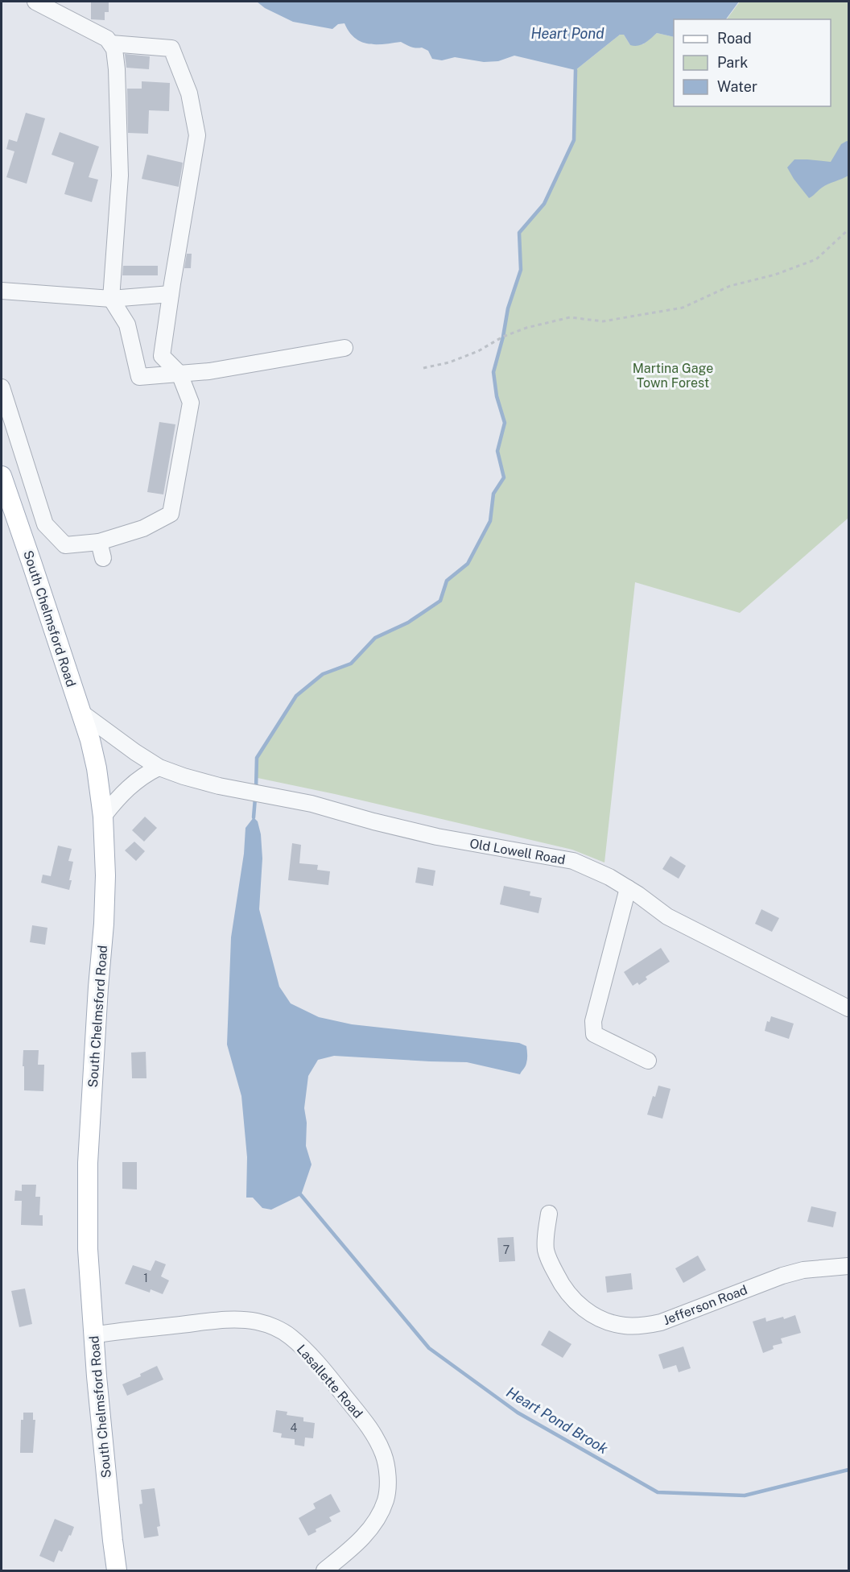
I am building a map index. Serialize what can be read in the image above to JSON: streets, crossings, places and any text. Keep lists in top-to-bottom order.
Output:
{
  "streets": {
    "main road": ["South Chelmsford Road"],
    "street": ["Old Lowell Road", "Jefferson Road", "Lasallette Road"]
  },
  "crossings": [
    ["South Chelmsford Road", "Old Lowell Road"],
    ["South Chelmsford Road", "Lasallette Road"]
  ],
  "water": ["Heart Pond", "Heart Pond Brook"],
  "parks": ["Martina Gage Town Forest"],
  "house_numbers": ["7", "1", "4"],
  "legend": ["Road", "Park", "Water"]
}
